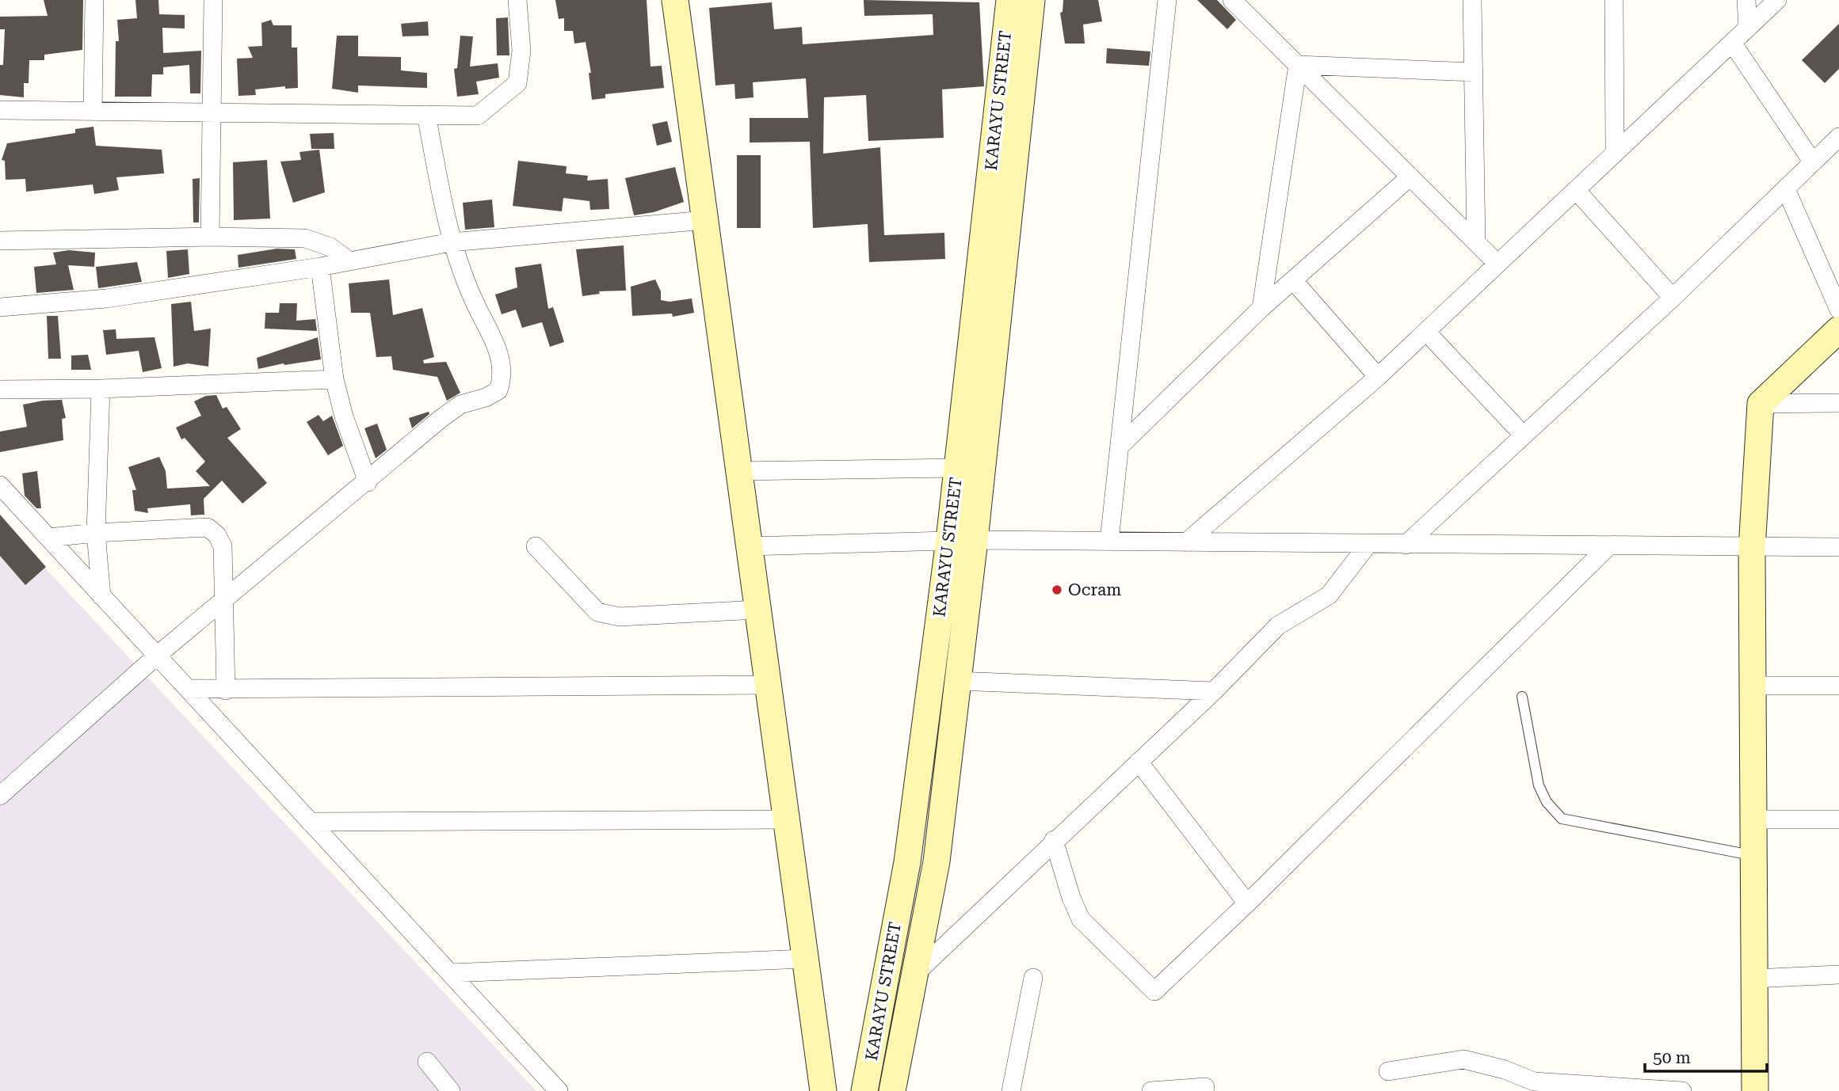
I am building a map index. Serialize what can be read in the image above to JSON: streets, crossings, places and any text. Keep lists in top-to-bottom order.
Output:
{
  "streets": {
    "main road": ["KARAYU STREET"]
  },
  "places": ["Ocram"],
  "scale_bar": "50 m"
}
